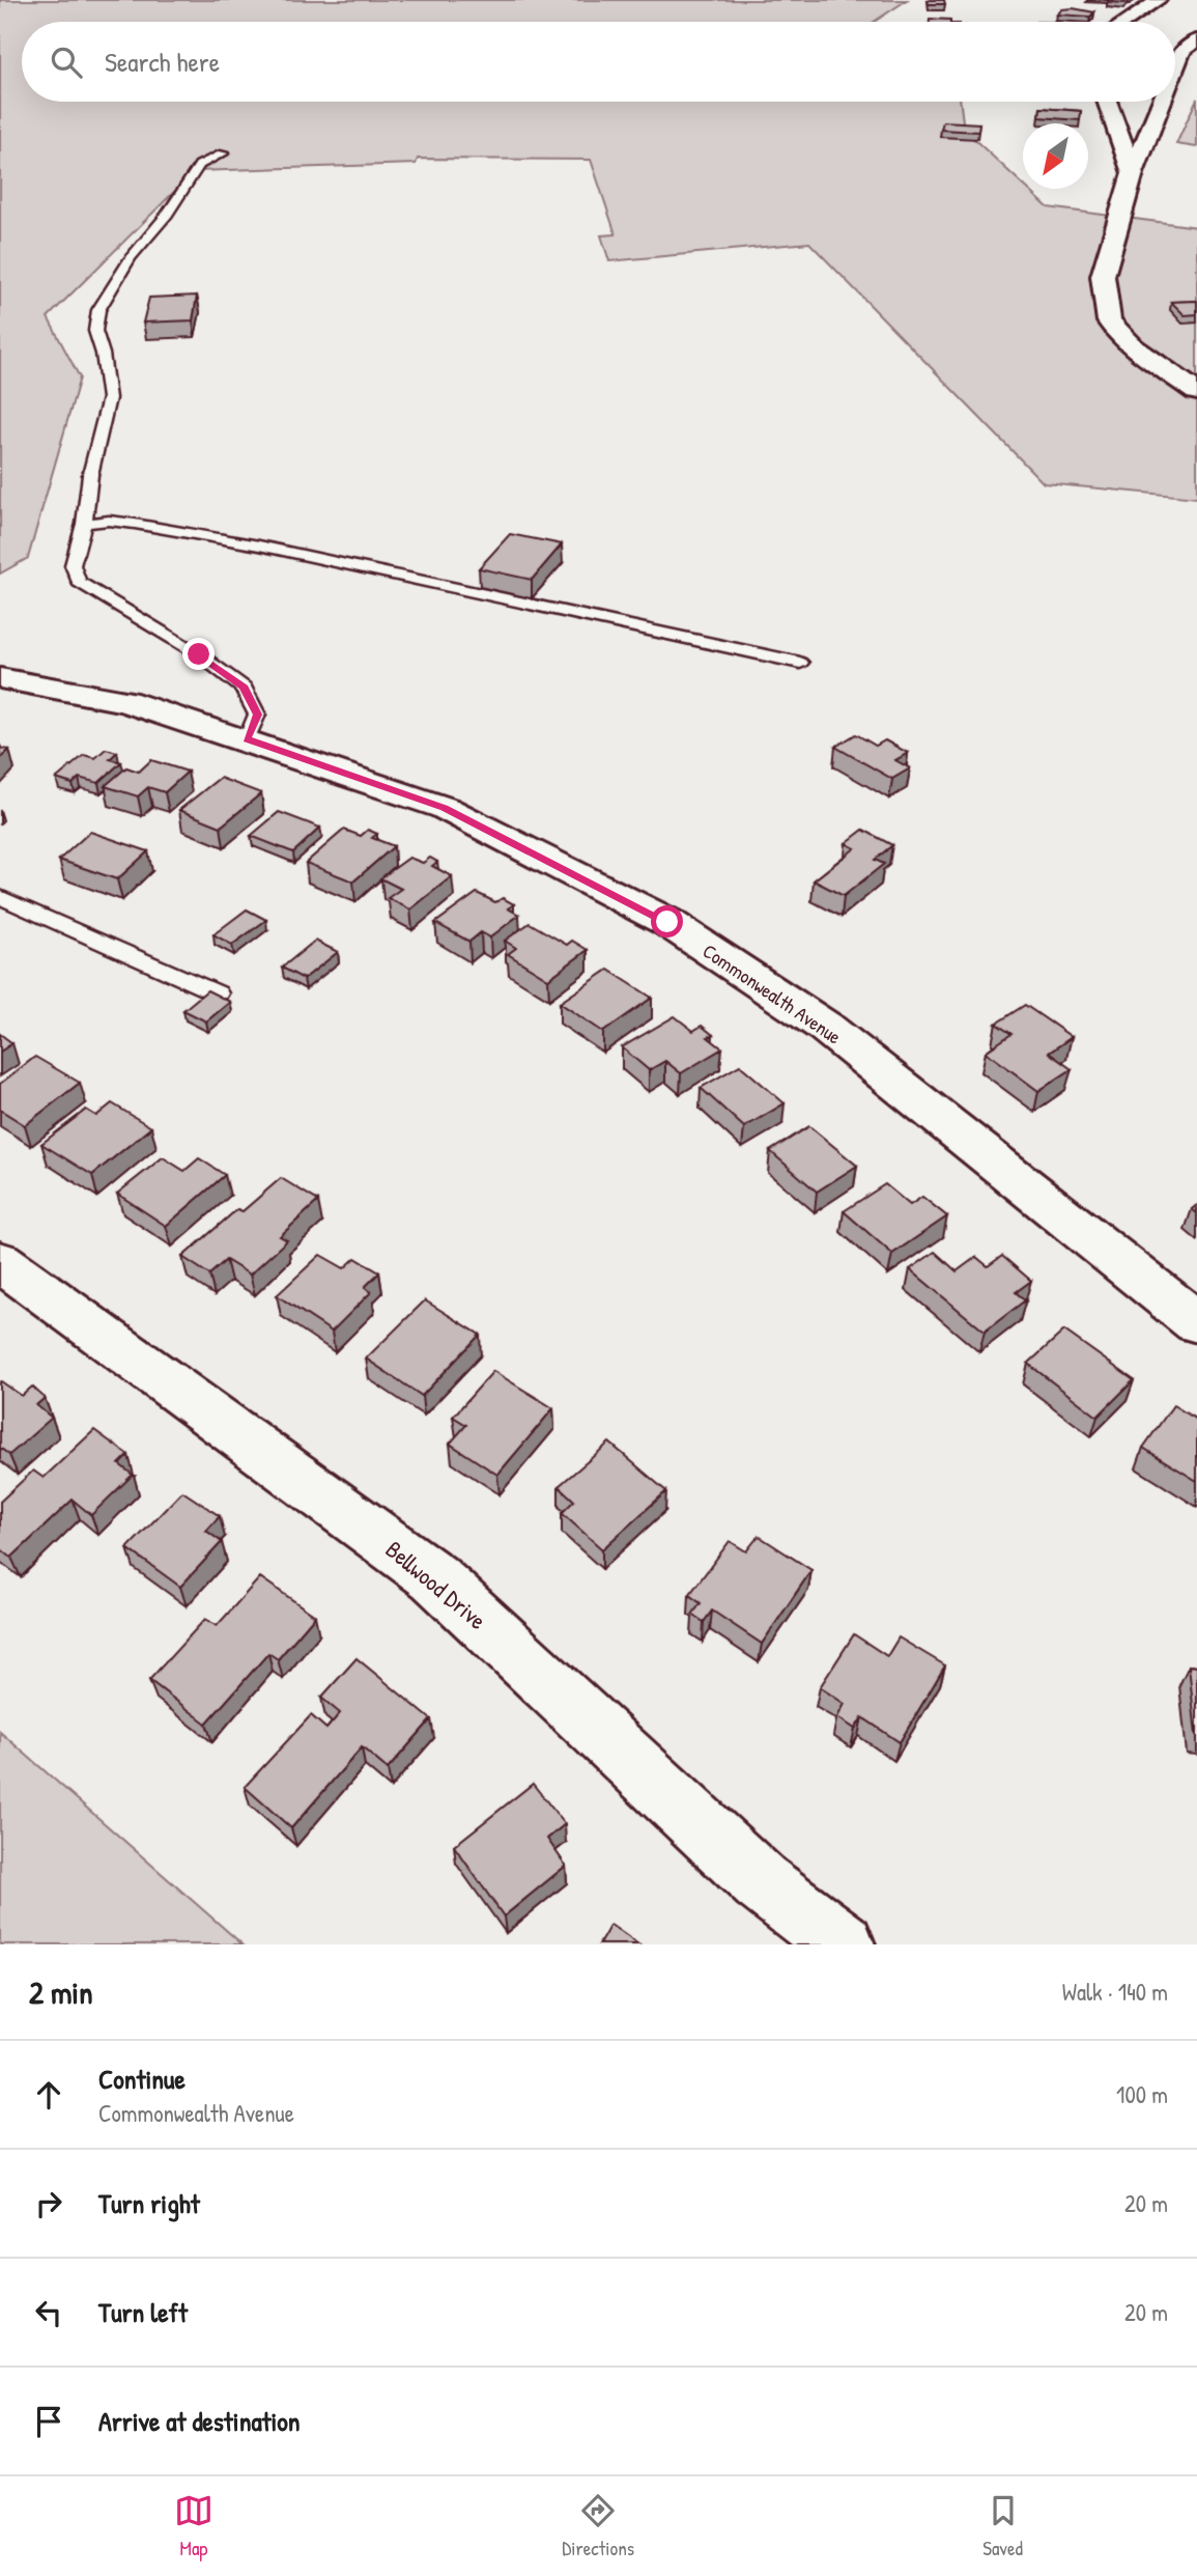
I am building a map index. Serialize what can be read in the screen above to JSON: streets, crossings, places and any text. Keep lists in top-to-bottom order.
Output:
{
  "streets": {
    "street": ["Commonwealth Avenue", "Bellwood Drive"]
  },
  "north": "bottom left",
  "page": {
    "search": "Search here",
    "heading": ["2 min", "Walk · 140 m"],
    "list": [
      ["Continue", "Commonwealth Avenue", "100 m"],
      ["Turn right", "20 m"],
      ["Turn left", "20 m"],
      "Arrive at destination"
    ],
    "nav": ["Map", "Directions", "Saved"]
  }
}
